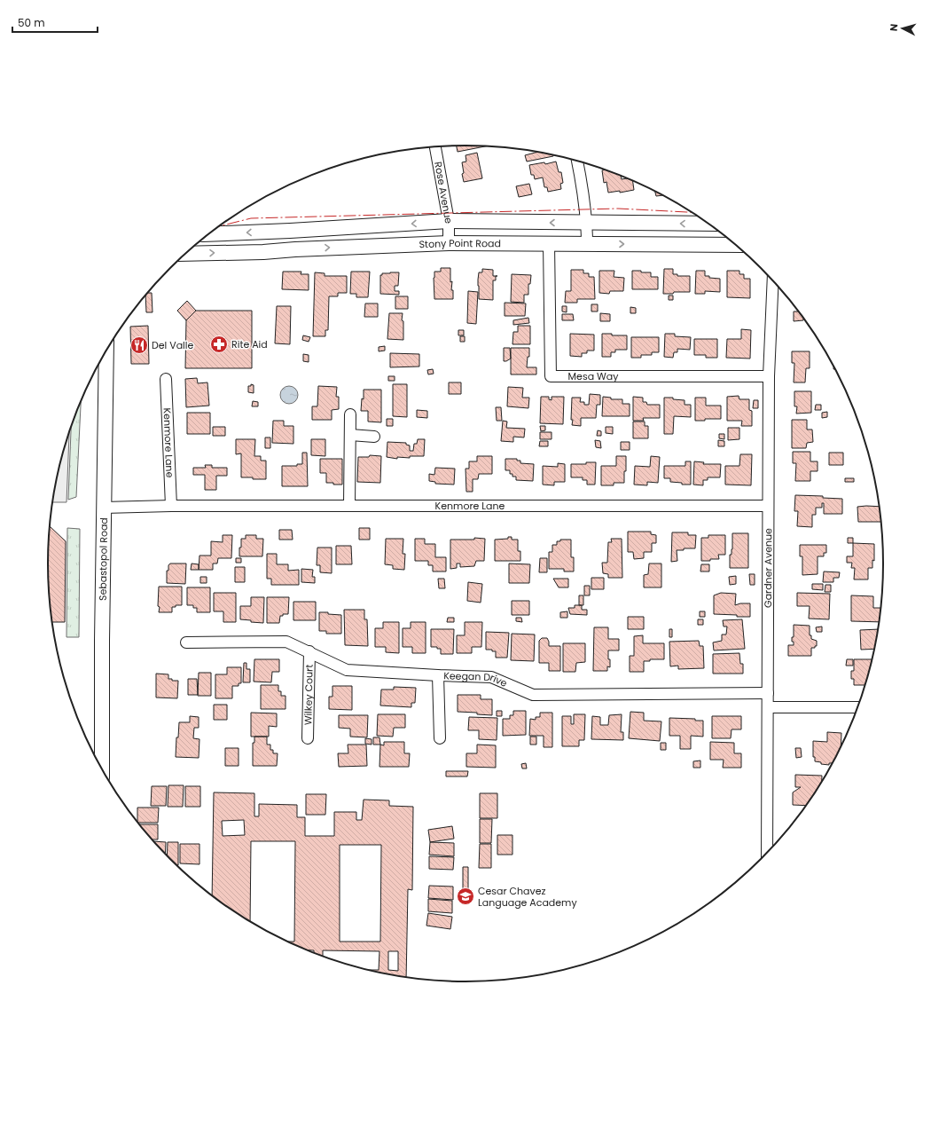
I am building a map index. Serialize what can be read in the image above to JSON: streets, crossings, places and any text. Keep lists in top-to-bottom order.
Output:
{
  "streets": {
    "main road": ["Stony Point Road", "Sebastopol Road"],
    "street": [
      "Rose Avenue",
      "Mesa Way",
      "Kenmore Lane",
      "Gardner Avenue",
      "Keegan Drive",
      "Wilkey Court"
    ]
  },
  "crossings": [
    ["Rose Avenue", "Stony Point Road"],
    ["Stony Point Road", "Mesa Way"],
    ["Mesa Way", "Gardner Avenue"],
    ["Kenmore Lane", "Sebastopol Road"],
    ["Kenmore Lane", "Gardner Avenue"],
    ["Gardner Avenue", "Keegan Drive"],
    ["Keegan Drive", "Wilkey Court"]
  ],
  "places": {
    "pharmacy": ["Rite Aid"],
    "restaurant": ["Del Valle"],
    "school or university": ["Cesar Chavez Language Academy"]
  },
  "scale_bar": "50 m",
  "north": "left"
}
